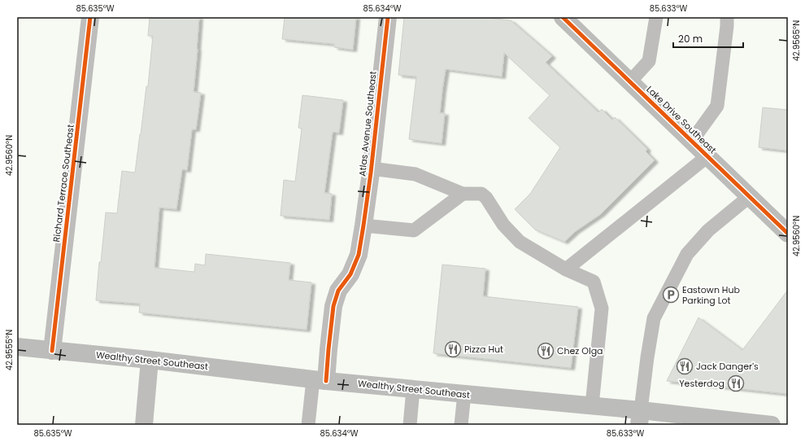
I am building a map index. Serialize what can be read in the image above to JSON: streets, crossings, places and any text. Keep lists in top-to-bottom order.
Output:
{
  "streets": {
    "main road": ["Lake Drive Southeast", "Wealthy Street Southeast"],
    "street": ["Atlas Avenue Southeast", "Richard Terrace Southeast"]
  },
  "crossings": [
    ["Atlas Avenue Southeast", "Wealthy Street Southeast"],
    ["Richard Terrace Southeast", "Wealthy Street Southeast"]
  ],
  "places": {
    "parking": ["Eastown Hub Parking Lot"],
    "restaurant": [
      "Pizza Hut",
      "Chez Olga",
      "Jack Danger's",
      "Yesterdog"
    ]
  },
  "scale_bar": "20 m",
  "coordinates": [
    "85.635°W",
    "85.634°W",
    "85.633°W",
    "42.9565°N",
    "42.9560°N",
    "42.9555°N"
  ]
}
